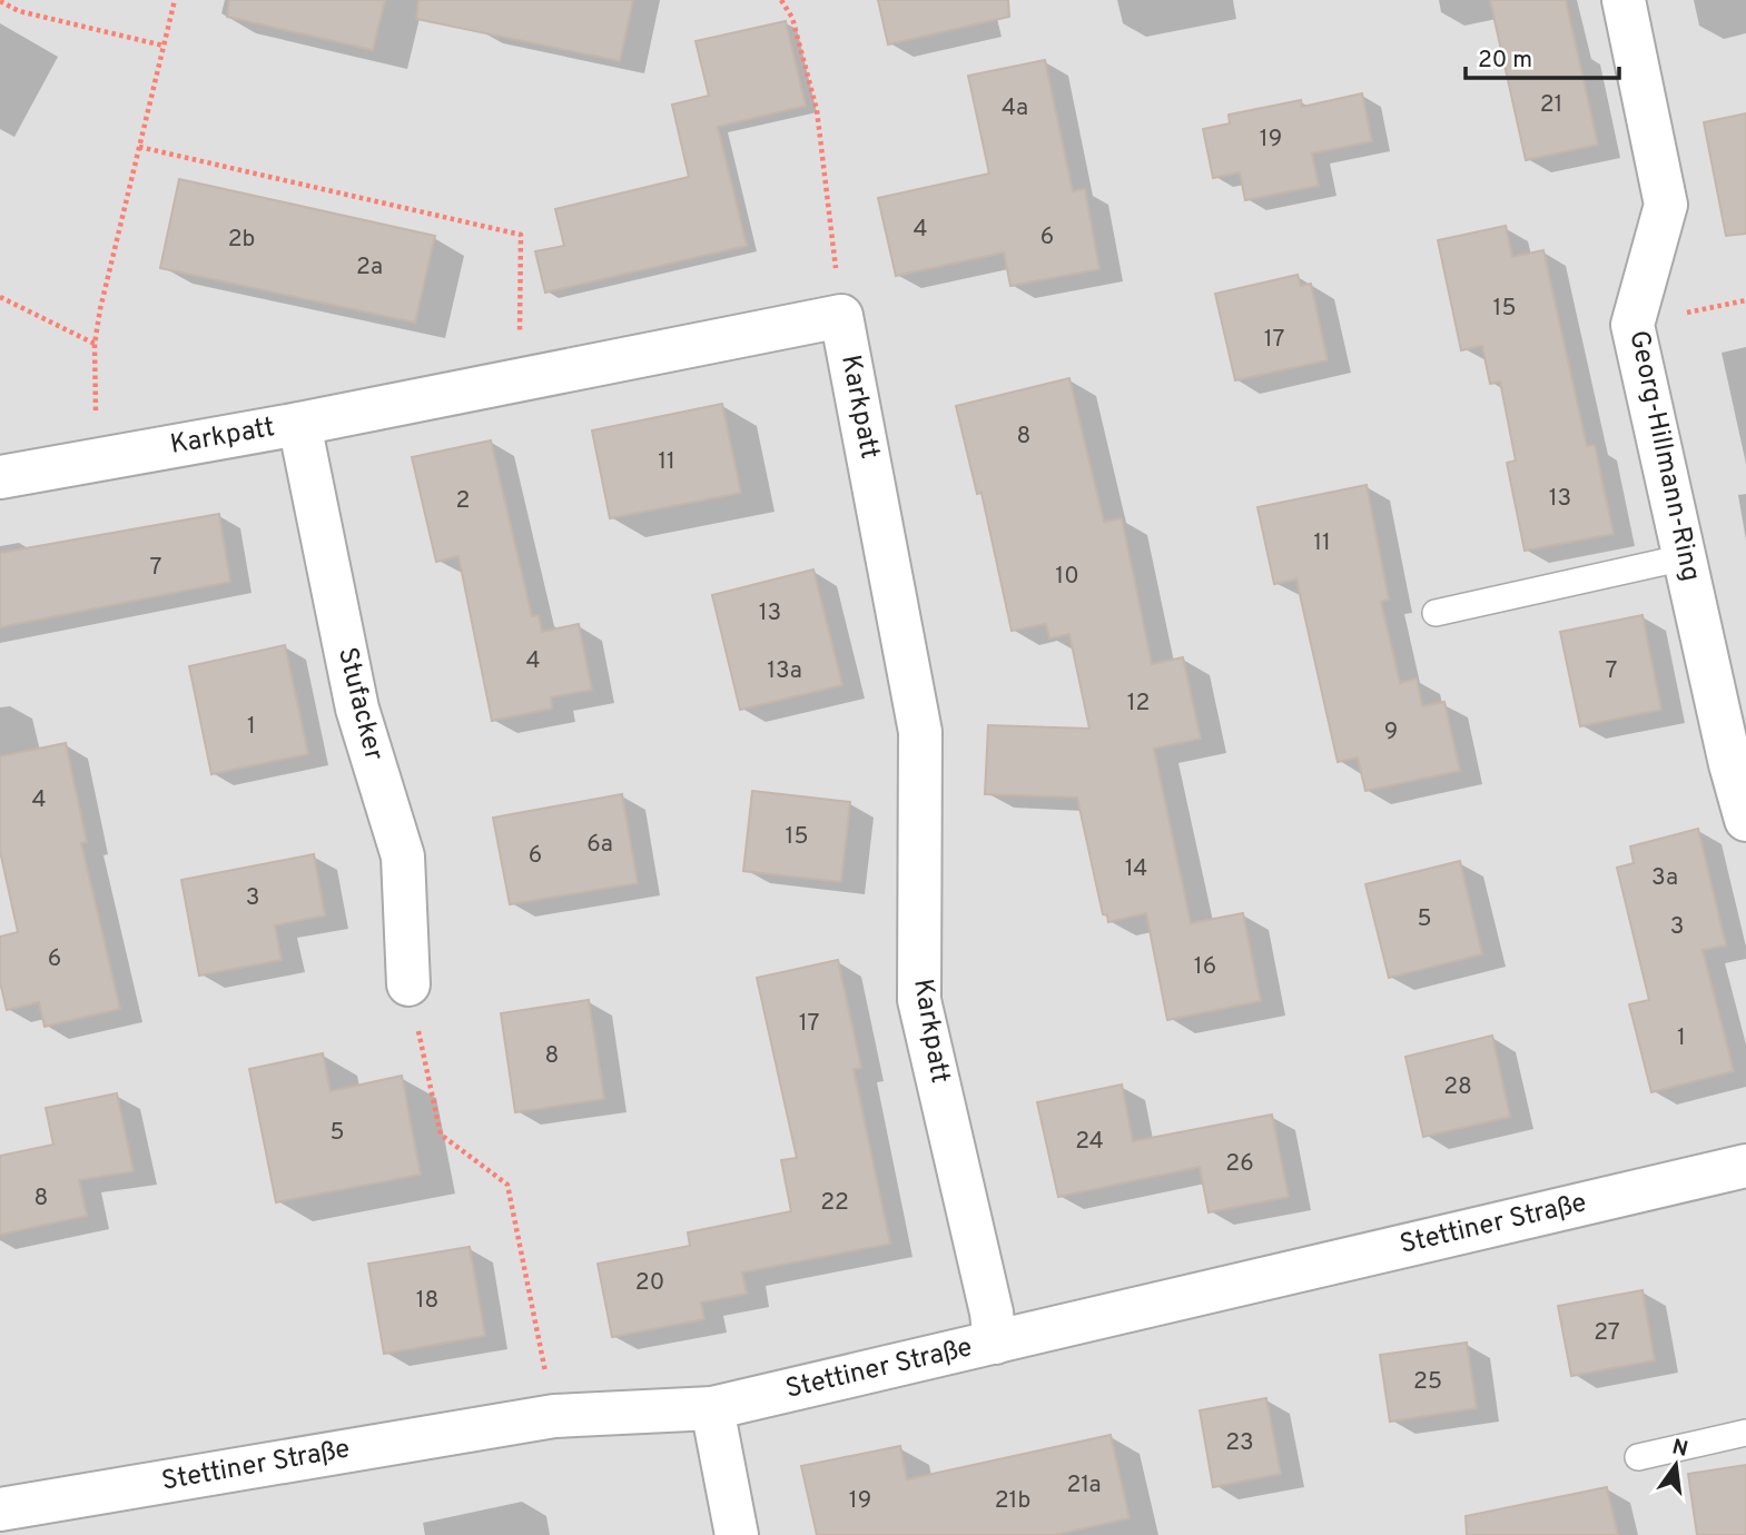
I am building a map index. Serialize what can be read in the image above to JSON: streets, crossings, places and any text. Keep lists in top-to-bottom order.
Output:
{
  "streets": {
    "street": [
      "Karkpatt",
      "Georg-Hillmann-Ring",
      "Stufacker",
      "Stettiner Straße"
    ]
  },
  "crossings": [
    ["Karkpatt", "Stufacker"],
    ["Karkpatt", "Stettiner Straße"]
  ],
  "house_numbers": [
    "21",
    "4a",
    "19",
    "4",
    "6",
    "2b",
    "2a",
    "15",
    "17",
    "8",
    "11",
    "13",
    "2",
    "11",
    "7",
    "10",
    "13",
    "4",
    "13a",
    "7",
    "12",
    "1",
    "9",
    "4",
    "15",
    "6a",
    "6",
    "14",
    "3a",
    "3",
    "5",
    "3",
    "6",
    "16",
    "17",
    "1",
    "8",
    "28",
    "5",
    "24",
    "26",
    "8",
    "22",
    "20",
    "18",
    "27",
    "25",
    "23",
    "21a",
    "19",
    "21b"
  ],
  "scale_bar": "20 m",
  "north": "top"
}
